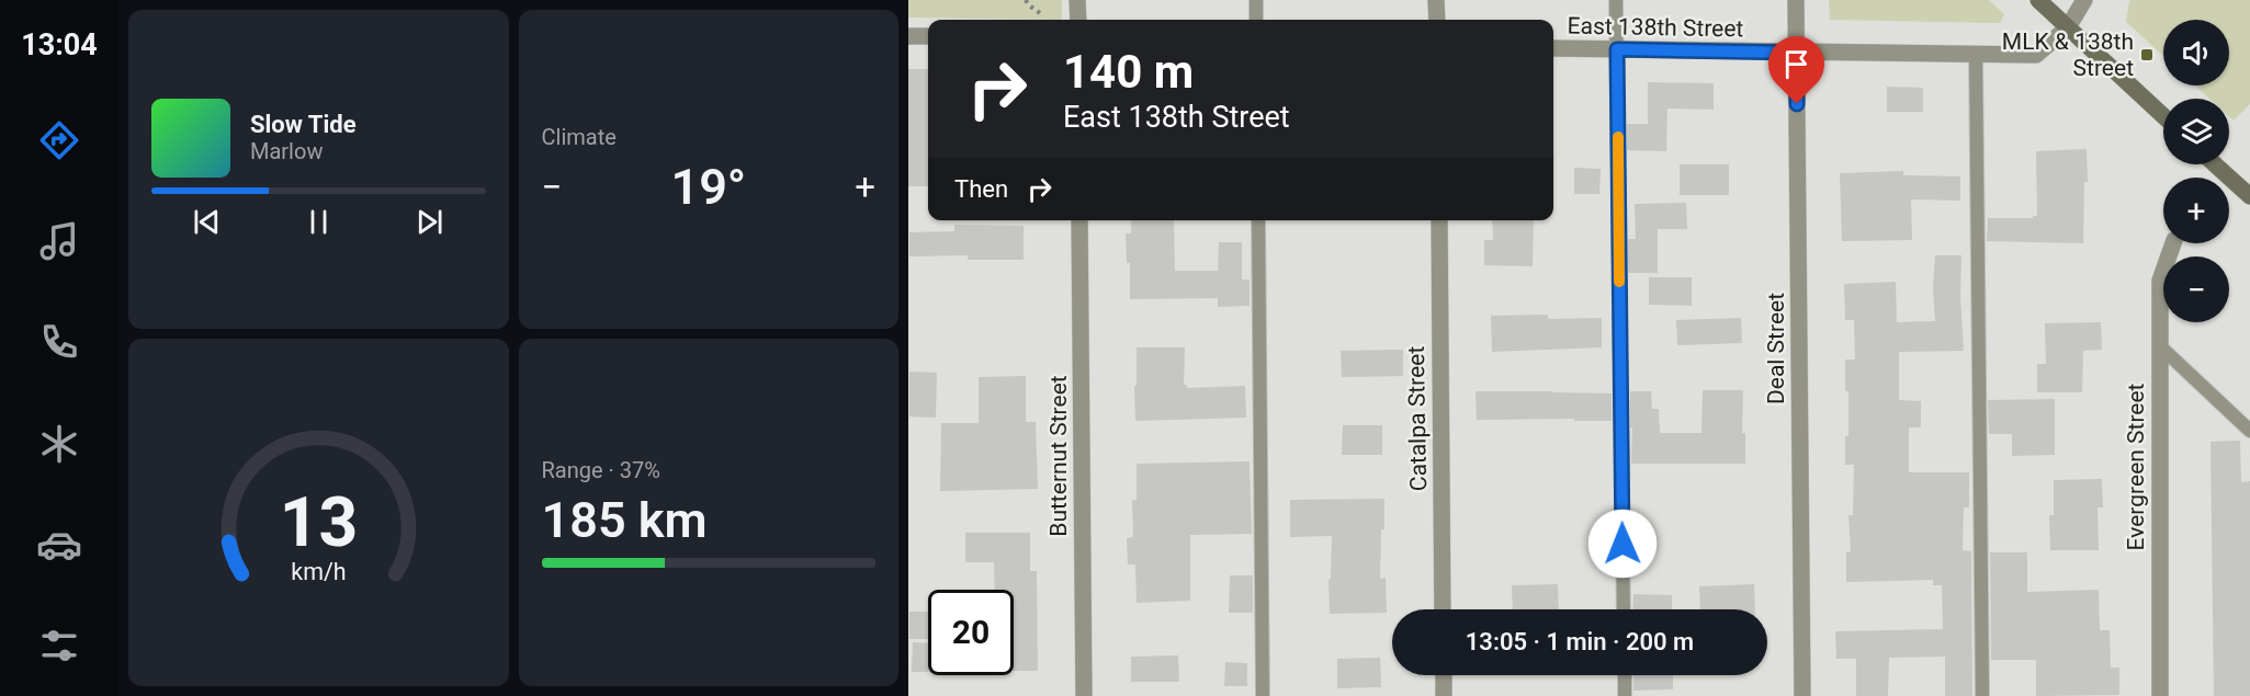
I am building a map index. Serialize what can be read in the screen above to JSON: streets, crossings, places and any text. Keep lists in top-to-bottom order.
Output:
{
  "streets": {
    "street": [
      "East 138th Street",
      "Deal Street",
      "Catalpa Street",
      "Butternut Street",
      "Evergreen Street"
    ]
  },
  "crossings": [
    ["East 138th Street", "Deal Street"]
  ],
  "places": {
    "transit": ["MLK & 138th Street"]
  },
  "page": {
    "tabs": "13:04",
    "tile": [
      "Climate",
      ["Range · 37%", "185 km"]
    ],
    "map_buttons": ["+", "−"],
    "turn": ["140 m", "East 138th Street"],
    "song": ["Slow Tide", "Marlow"],
    "then": "Then",
    "heat": ["−", "19°", "+"],
    "limit": "20",
    "trip": "13:05 · 1 min · 200 m",
    "gauge": ["13", "km/h"]
  }
}
